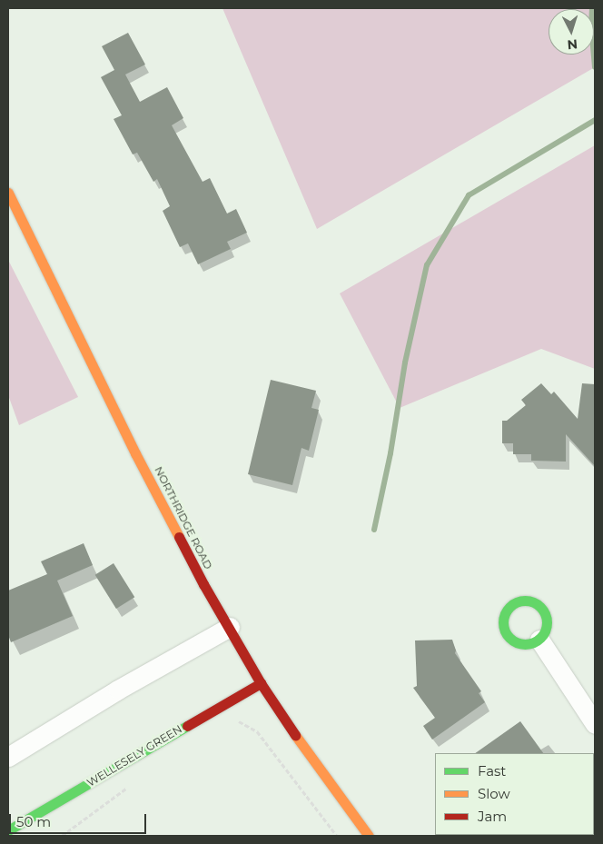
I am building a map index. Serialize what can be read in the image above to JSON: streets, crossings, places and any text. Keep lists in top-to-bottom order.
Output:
{
  "streets": {
    "main road": ["NORTHRIDGE ROAD", "WELLESELY GREEN"]
  },
  "crossings": [
    ["NORTHRIDGE ROAD", "WELLESELY GREEN"]
  ],
  "legend": ["Fast", "Slow", "Jam"],
  "scale_bar": "50 m",
  "north": "bottom"
}
